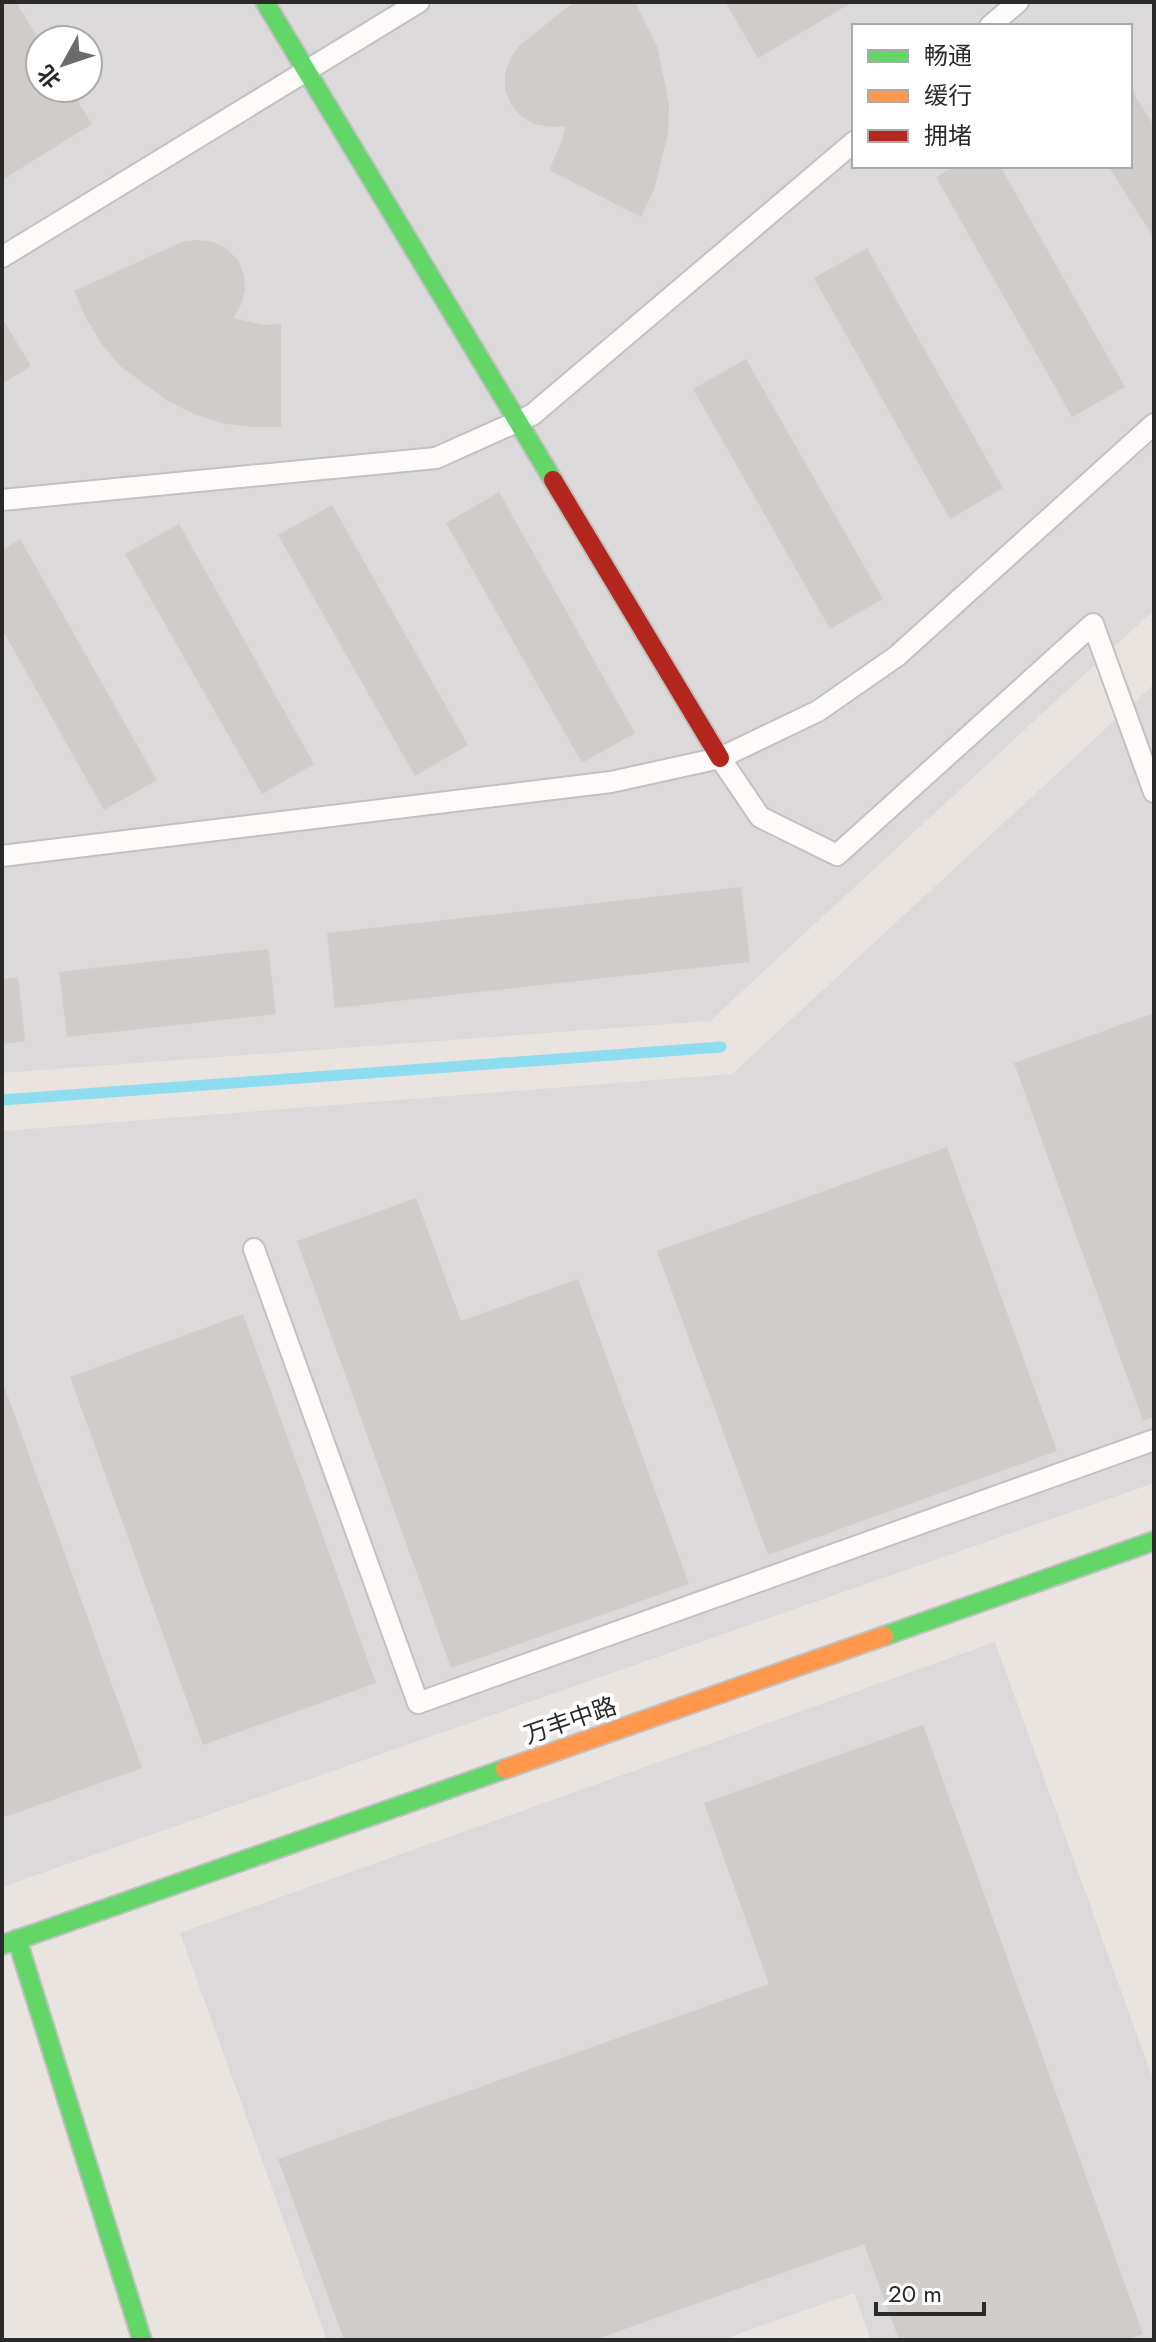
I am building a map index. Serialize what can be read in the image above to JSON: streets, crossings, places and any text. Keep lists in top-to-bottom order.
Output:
{
  "streets": {
    "street": ["万丰中路"]
  },
  "legend": ["畅通", "缓行", "拥堵"],
  "scale_bar": "20 m",
  "north": "bottom left"
}
